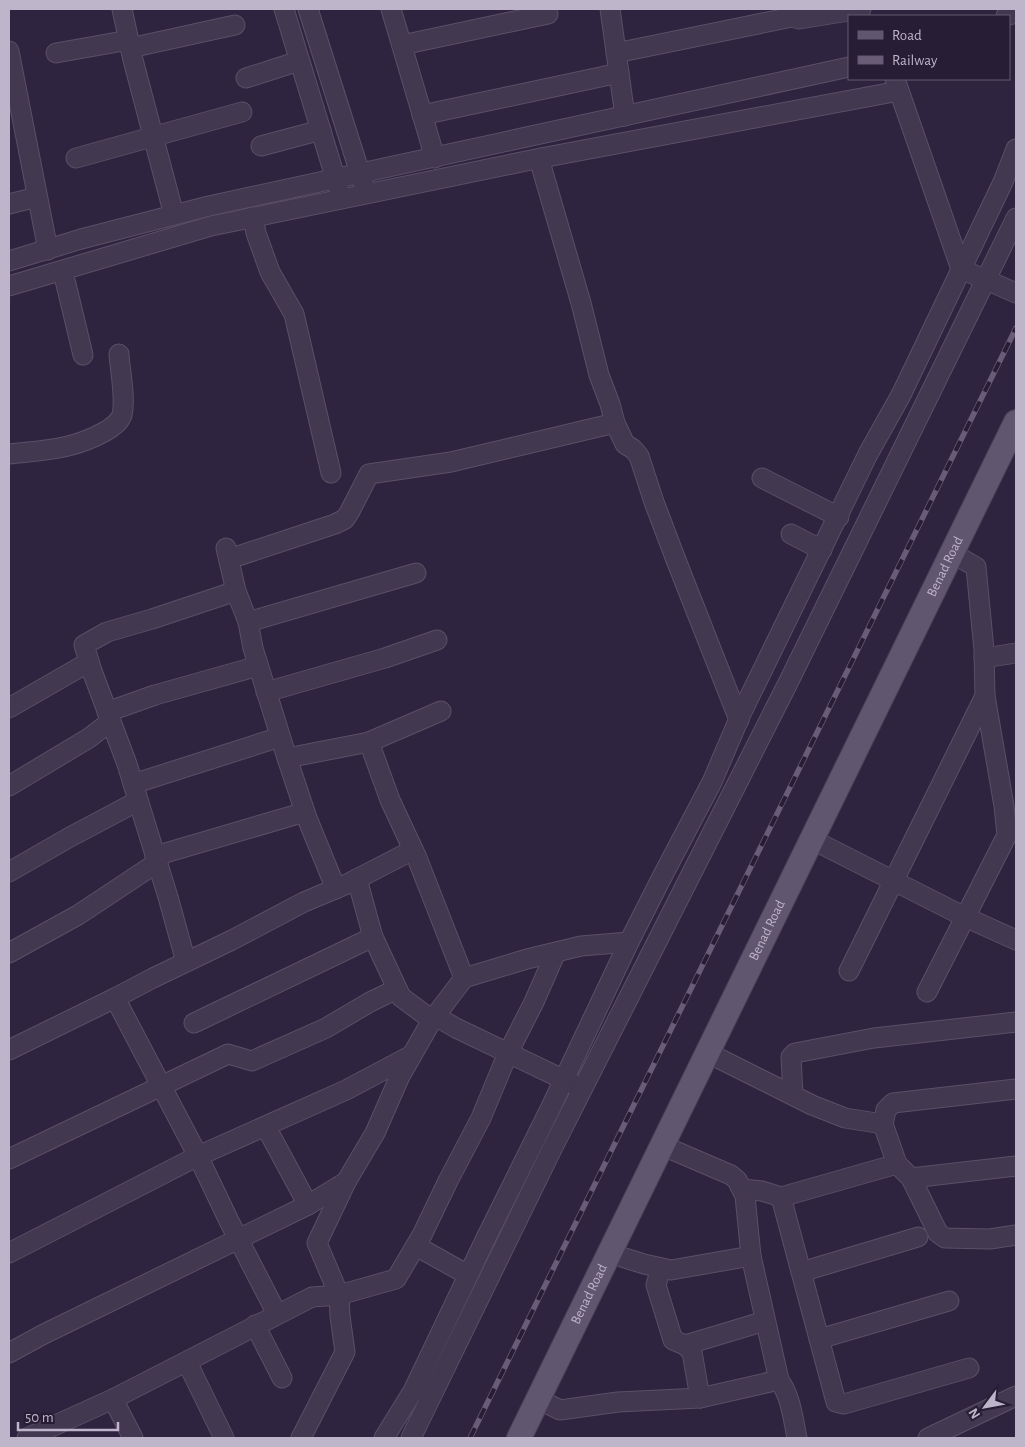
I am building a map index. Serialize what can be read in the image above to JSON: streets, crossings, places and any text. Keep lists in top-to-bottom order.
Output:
{
  "streets": {
    "main road": ["Benad Road"]
  },
  "legend": ["Road", "Railway"],
  "scale_bar": "50 m",
  "north": "bottom left"
}
